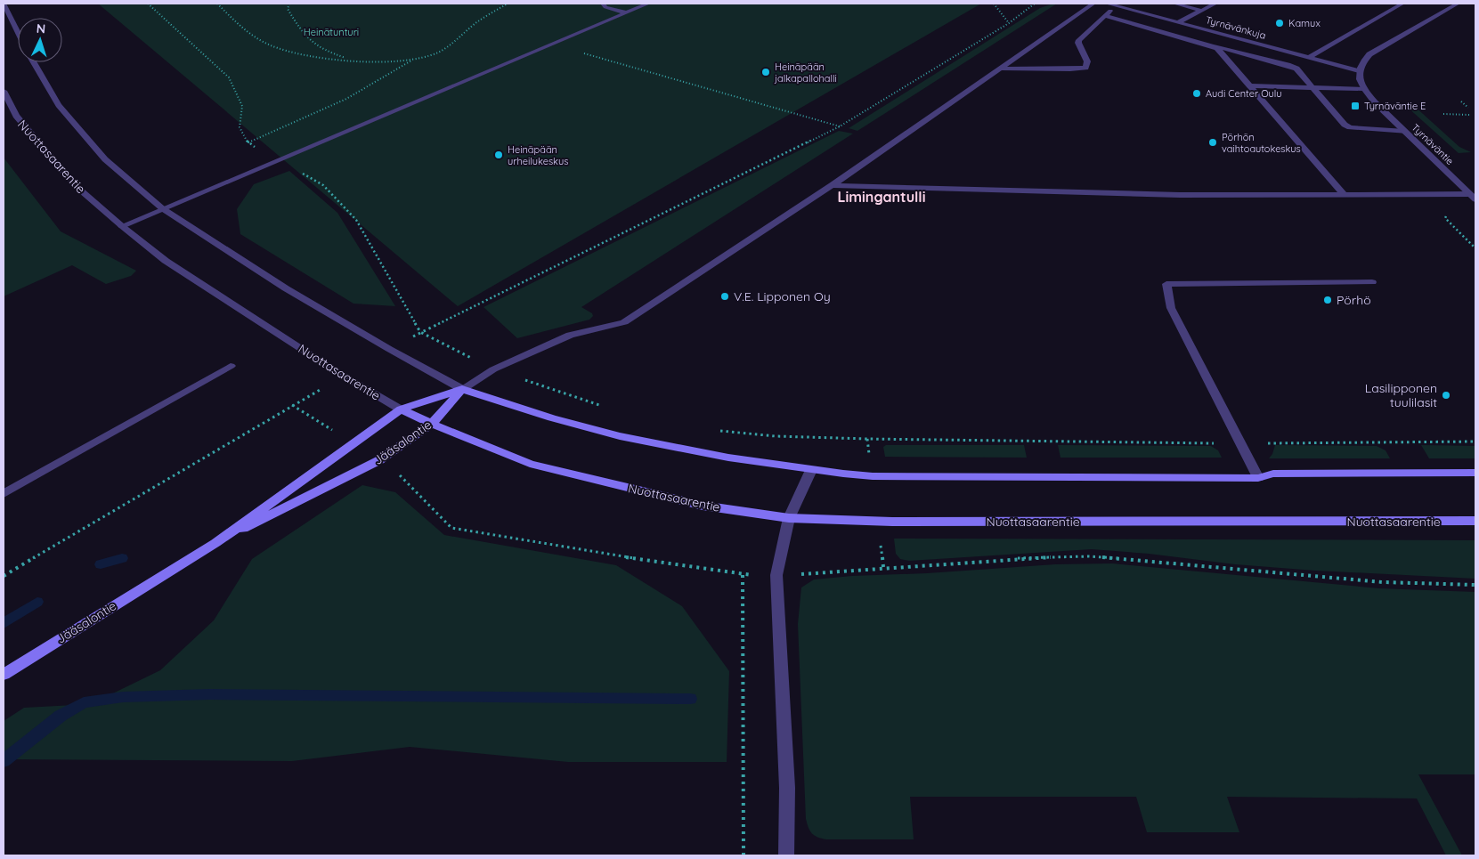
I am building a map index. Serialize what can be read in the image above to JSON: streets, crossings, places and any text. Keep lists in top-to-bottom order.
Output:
{
  "streets": {
    "main road": ["Nuottasaarentie", "Jääsalontie"],
    "street": ["Tyrnävänkuja", "Tyrnäväntie"]
  },
  "crossings": [
    ["Tyrnävänkuja", "Tyrnäväntie"],
    ["Nuottasaarentie", "Jääsalontie"]
  ],
  "districts": ["Limingantulli"],
  "parks": ["Heinätunturi"],
  "places": {
    "other": [
      "Kamux",
      "Heinäpään jalkapallohalli",
      "Audi Center Oulu",
      "Pörhön vaihtoautokeskus",
      "Heinäpään urheilukeskus",
      "V.E. Lipponen Oy",
      "Pörhö",
      "Lasilipponen tuulilasit"
    ],
    "transit": ["Tyrnäväntie E"]
  },
  "north": "top"
}
